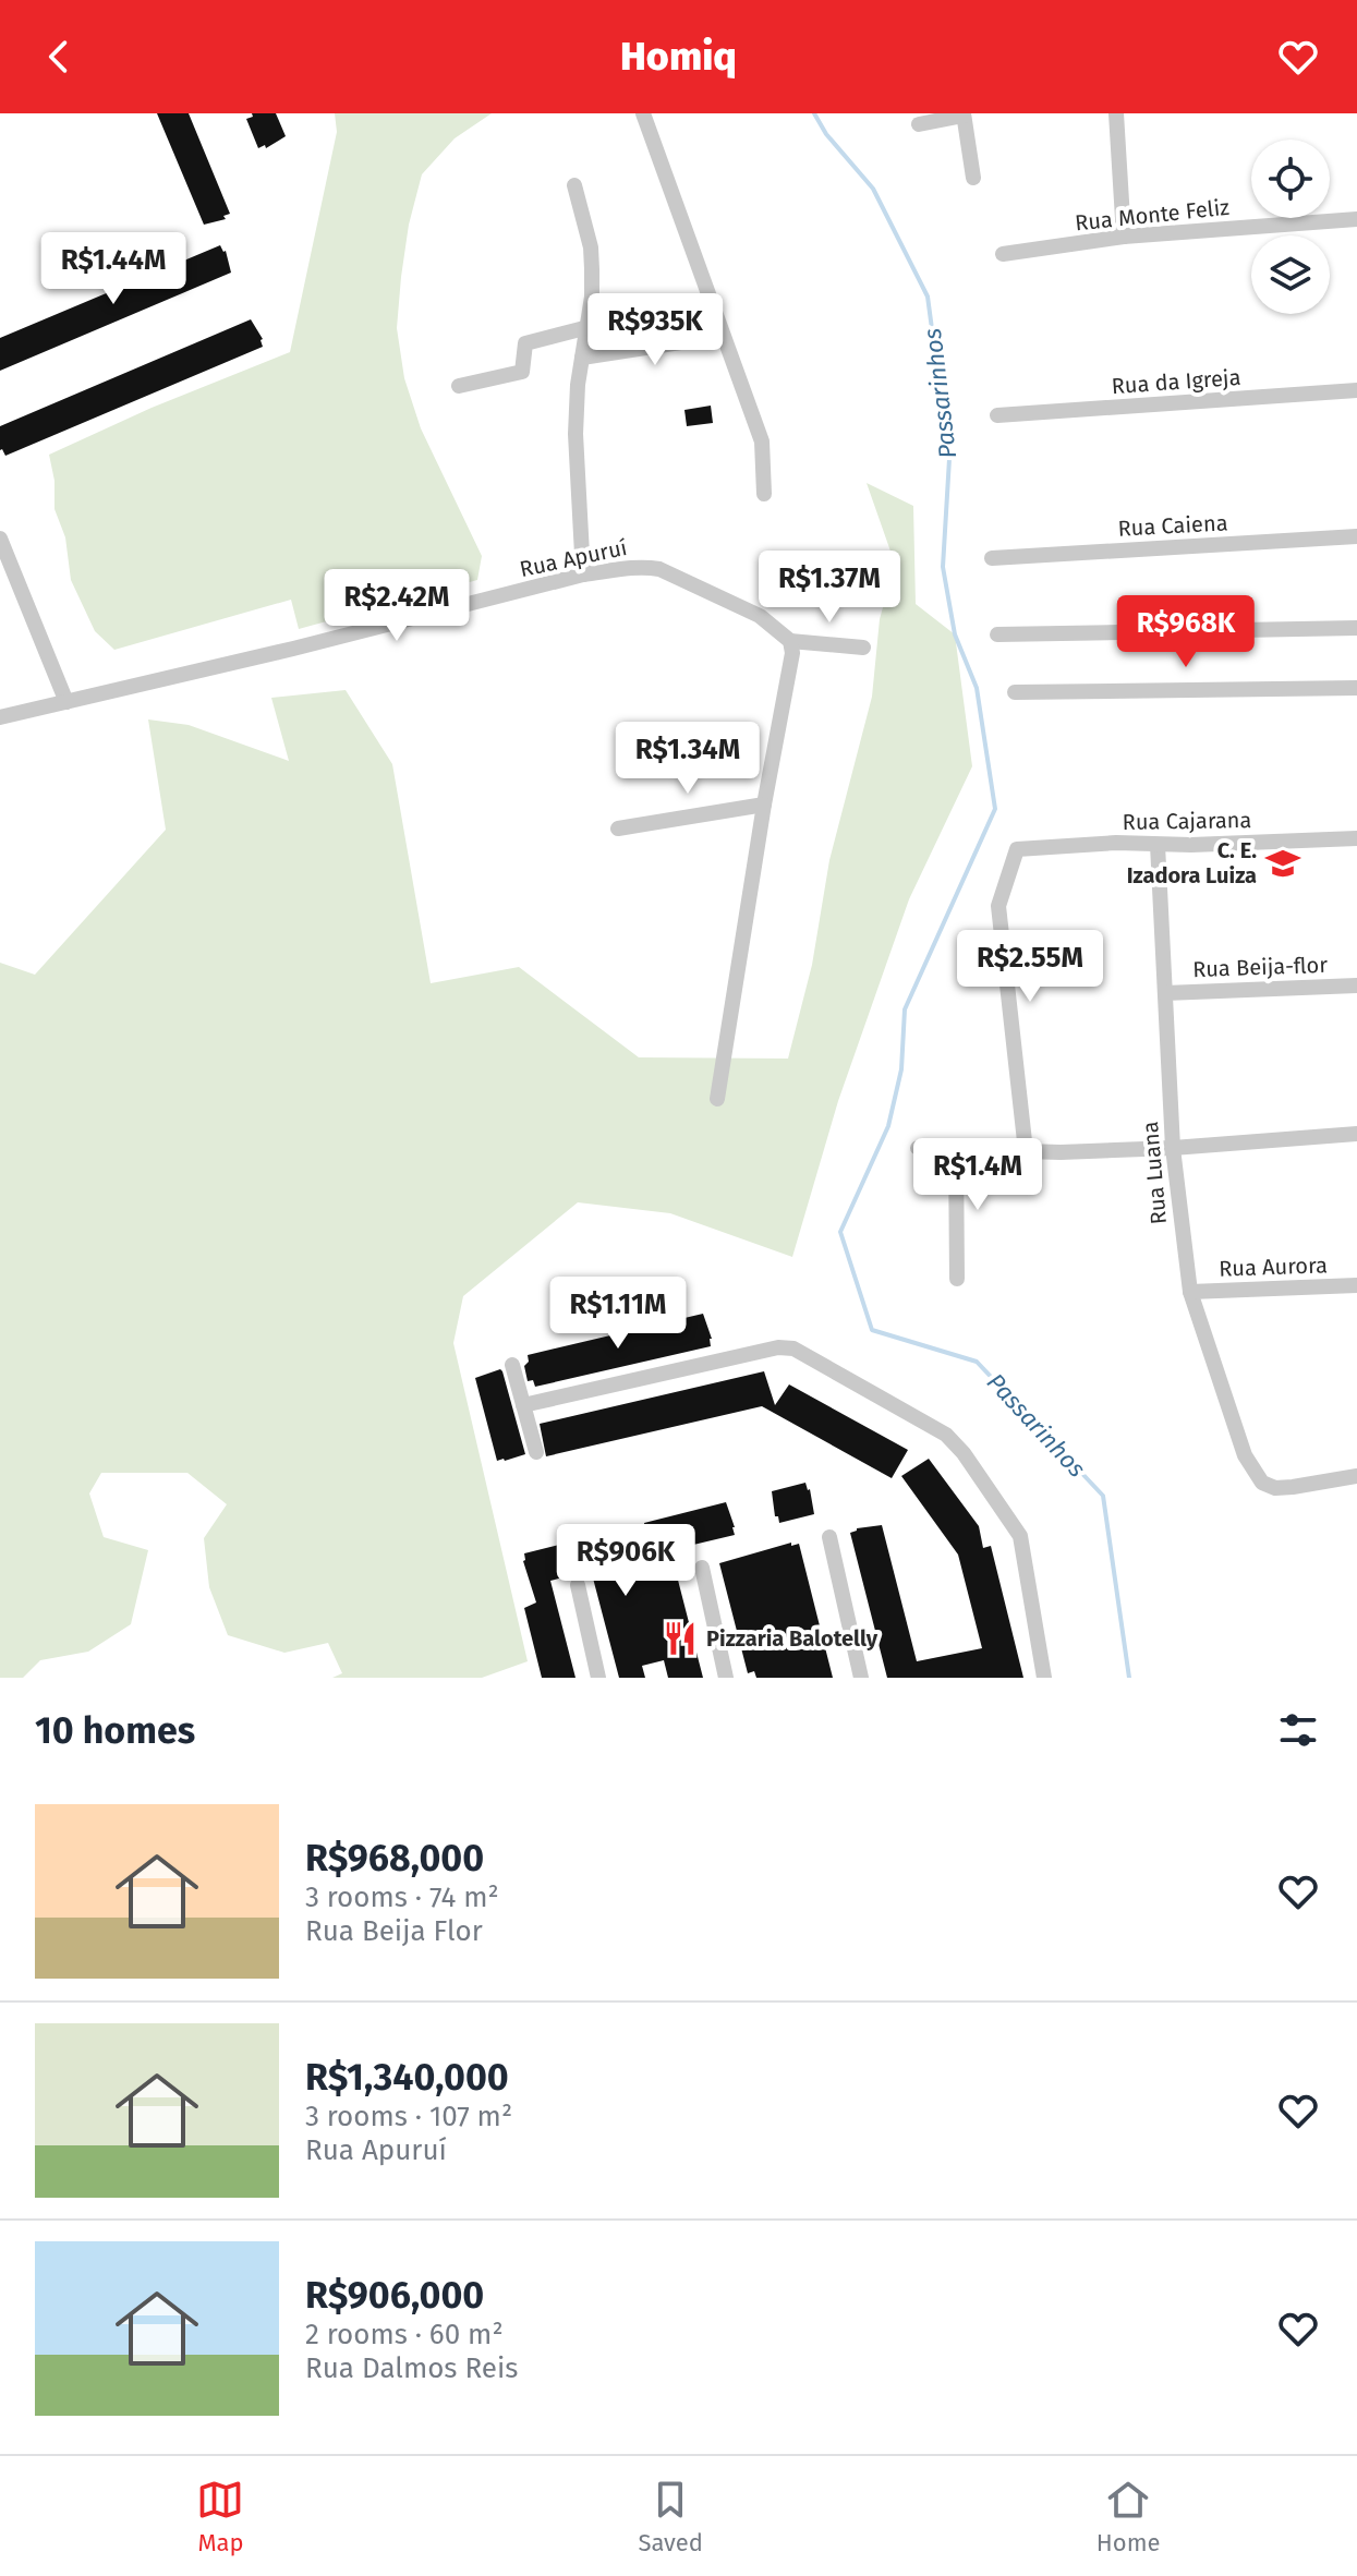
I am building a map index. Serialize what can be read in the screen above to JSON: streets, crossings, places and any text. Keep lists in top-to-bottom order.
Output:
{
  "streets": {
    "street": [
      "Rua Monte Feliz",
      "Rua da Igreja",
      "Rua Caiena",
      "Rua Apuruí",
      "Rua Cajarana",
      "Rua Beija-flor",
      "Rua Luana",
      "Rua Aurora"
    ]
  },
  "crossings": [
    ["Rua Cajarana", "Rua Luana"],
    ["Rua Beija-flor", "Rua Luana"],
    ["Rua Luana", "Rua Aurora"]
  ],
  "water": ["Passarinhos"],
  "places": {
    "school or university": ["C. E. Izadora Luiza"],
    "restaurant": ["Pizzaria Balotelly"]
  },
  "page": {
    "header": "Homiq",
    "price": [
      "R$1.44M",
      "R$935K",
      "R$1.37M",
      "R$2.42M",
      "R$968K",
      "R$1.34M",
      "R$2.55M",
      "R$1.4M",
      "R$1.11M",
      "R$906K"
    ],
    "heading": "10 homes",
    "list": [
      {
        "name": "R$968,000",
        "note": "3 rooms · 74 m² · Rua Beija Flor"
      },
      {
        "name": "R$1,340,000",
        "note": "3 rooms · 107 m² · Rua Apuruí"
      },
      {
        "name": "R$906,000",
        "note": "2 rooms · 60 m² · Rua Dalmos Reis"
      }
    ],
    "tabs": ["Map", "Saved", "Home"]
  }
}
